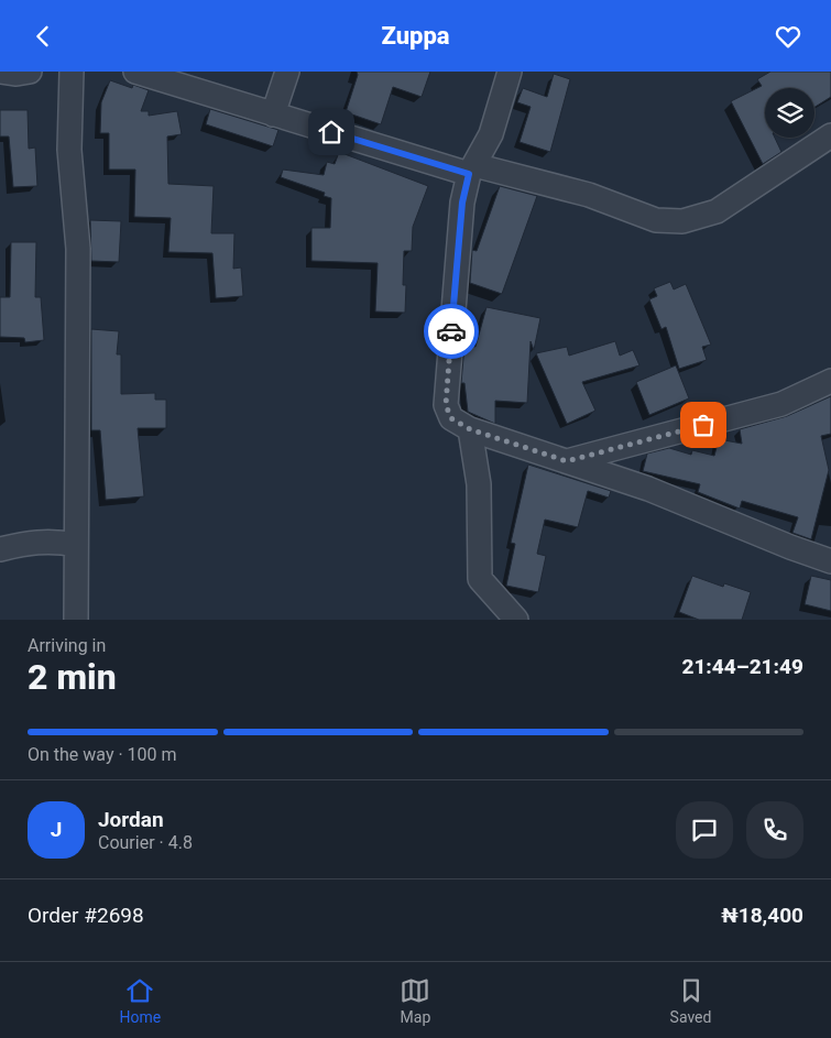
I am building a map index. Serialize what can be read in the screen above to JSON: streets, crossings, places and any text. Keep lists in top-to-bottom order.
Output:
{
  "page": {
    "header": "Zuppa",
    "heading": ["2 min", "Arriving in", "21:44–21:49"],
    "panel": [
      "Jordan",
      "Courier · 4.8",
      "Order #2698",
      "₦18,400"
    ],
    "bar": "On the way · 100 m",
    "round": "J",
    "tabs": ["Home", "Map", "Saved"]
  }
}
